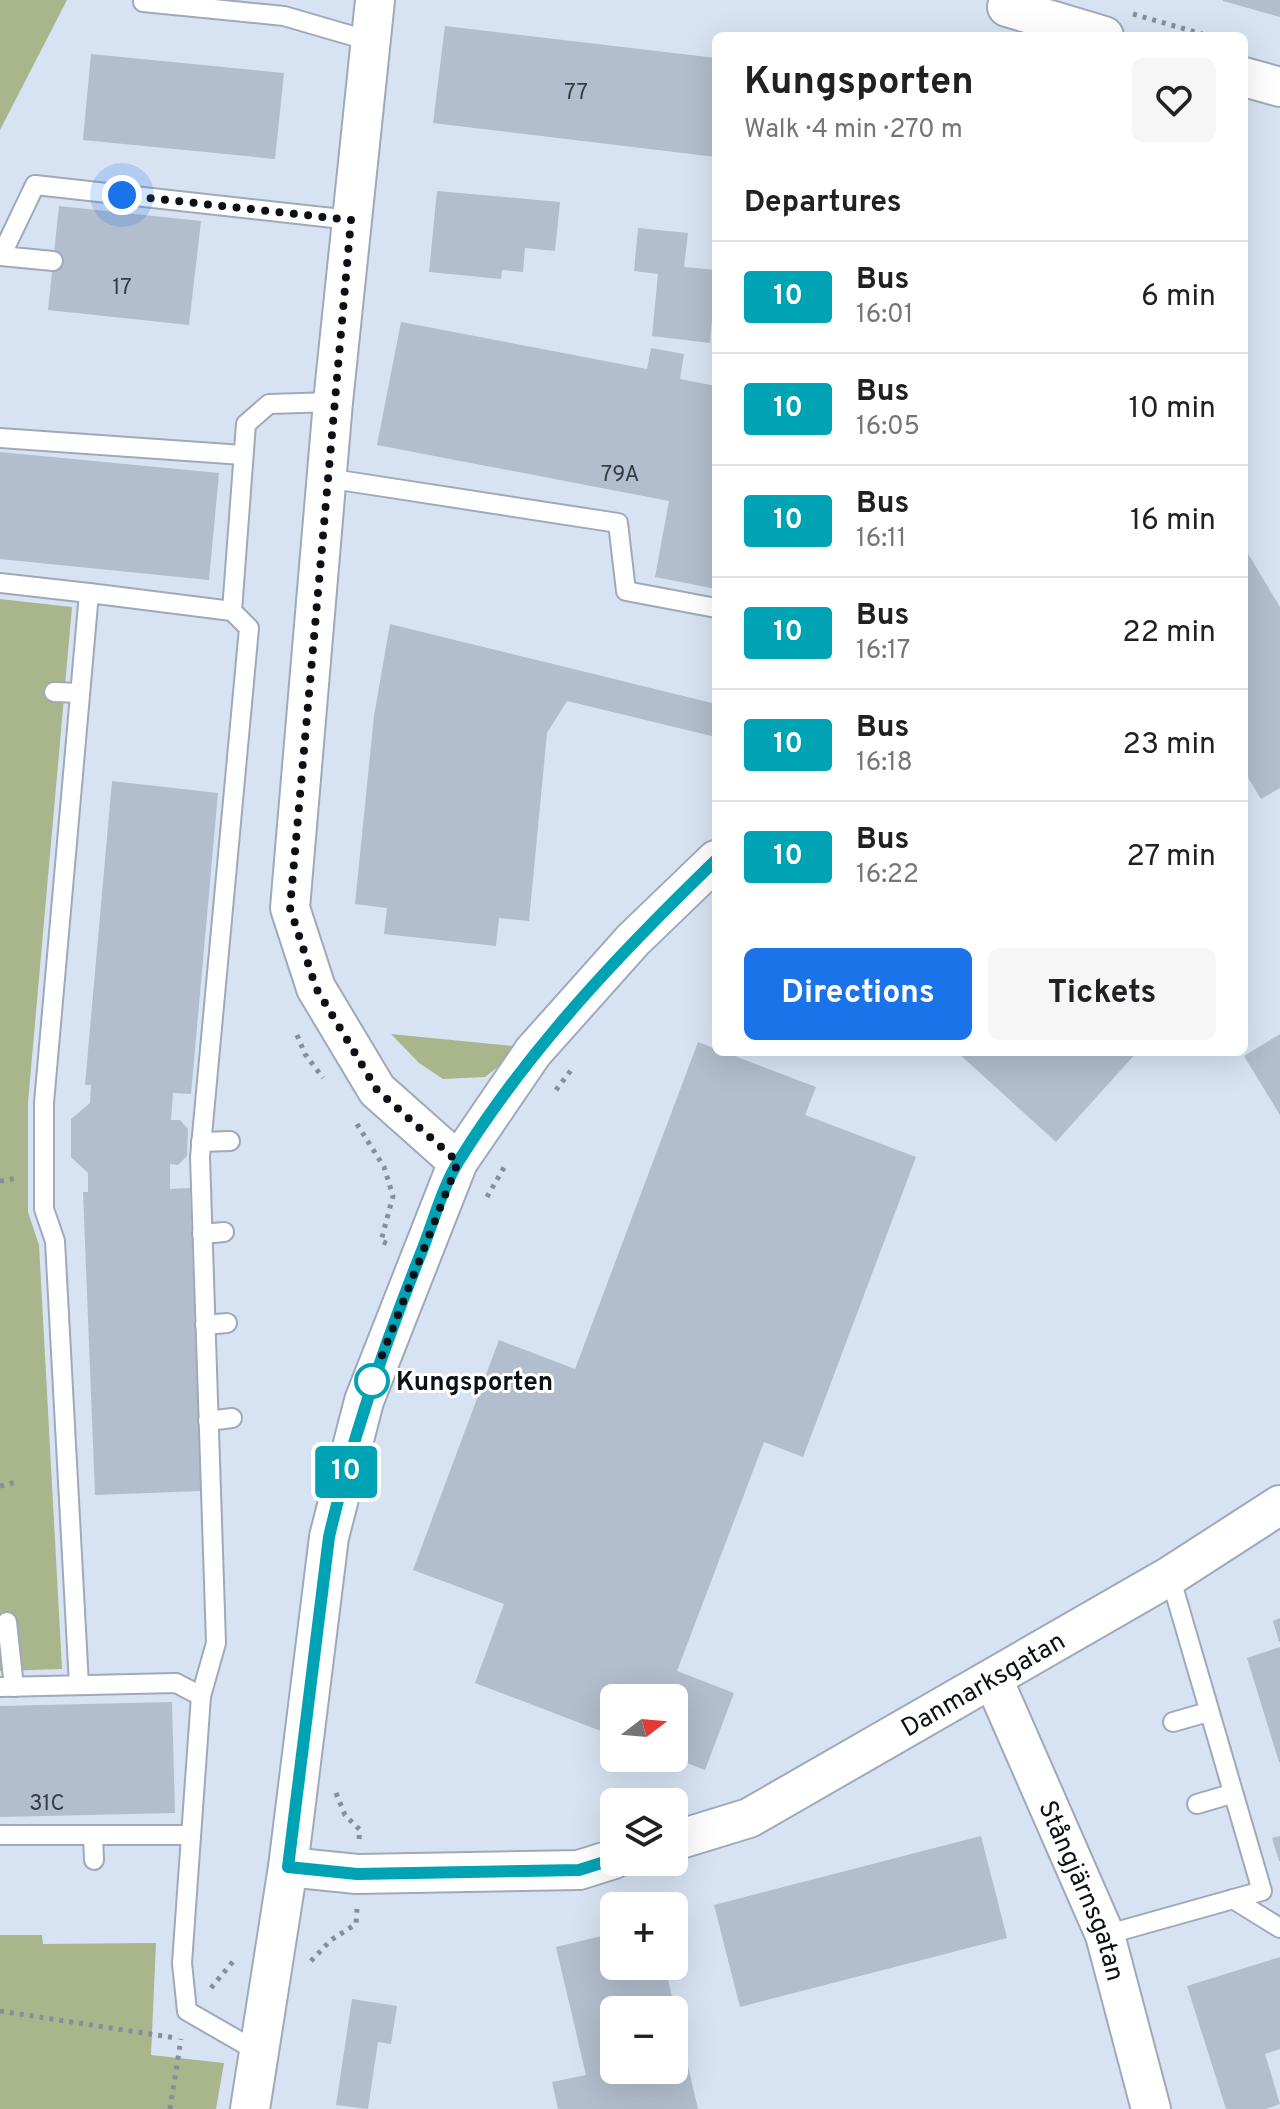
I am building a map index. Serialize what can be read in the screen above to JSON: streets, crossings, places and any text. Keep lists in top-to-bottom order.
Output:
{
  "streets": {
    "street": ["Danmarksgatan", "Stångjärnsgatan"]
  },
  "crossings": [
    ["Danmarksgatan", "Stångjärnsgatan"]
  ],
  "places": ["Kungsporten"],
  "lines": ["bus line 10"],
  "house_numbers": [
    "77",
    "17",
    "79A",
    "31C"
  ],
  "north": "right",
  "page": {
    "on_map": "10",
    "heading": [
      ["Kungsporten", "Walk · 4 min · 270 m"],
      "Departures"
    ],
    "list": [
      {
        "mark": "10",
        "name": "Bus",
        "note": "16:01",
        "value": "6 min"
      },
      {
        "mark": "10",
        "name": "Bus",
        "note": "16:05",
        "value": "10 min"
      },
      {
        "mark": "10",
        "name": "Bus",
        "note": "16:11",
        "value": "16 min"
      },
      {
        "mark": "10",
        "name": "Bus",
        "note": "16:17",
        "value": "22 min"
      },
      {
        "mark": "10",
        "name": "Bus",
        "note": "16:18",
        "value": "23 min"
      },
      {
        "mark": "10",
        "name": "Bus",
        "note": "16:22",
        "value": "27 min"
      }
    ],
    "buttons": ["Directions", "Tickets"],
    "map_buttons": ["+", "−"]
  }
}
